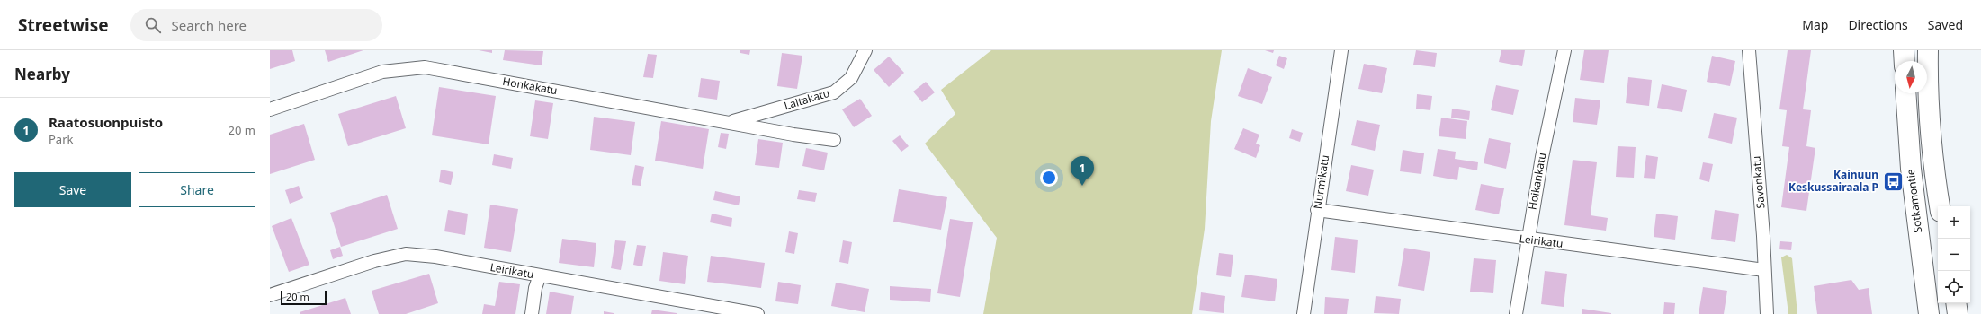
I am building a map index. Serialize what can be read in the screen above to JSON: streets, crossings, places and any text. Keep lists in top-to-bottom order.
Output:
{
  "streets": {
    "highway": ["Sotkamontie"],
    "street": [
      "Honkakatu",
      "Laitakatu",
      "Hoikankatu",
      "Nurmikatu",
      "Savonkatu",
      "Leirikatu"
    ]
  },
  "crossings": [
    ["Honkakatu", "Laitakatu"],
    ["Hoikankatu", "Leirikatu"],
    ["Nurmikatu", "Leirikatu"],
    ["Savonkatu", "Leirikatu"]
  ],
  "places": {
    "bus stop": ["Kainuun Keskussairaala P"]
  },
  "scale_bar": "20 m",
  "north": "bottom",
  "page": {
    "header": "Streetwise",
    "search": "Search here",
    "nav": ["Map", "Directions", "Saved"],
    "heading": "Nearby",
    "list": [
      {
        "mark": "1",
        "name": "Raatosuonpuisto",
        "note": "Park",
        "value": "20 m"
      }
    ],
    "pins": "1",
    "buttons": ["Save", "Share"],
    "map_buttons": ["+", "−"],
    "scale": "20 m"
  }
}
